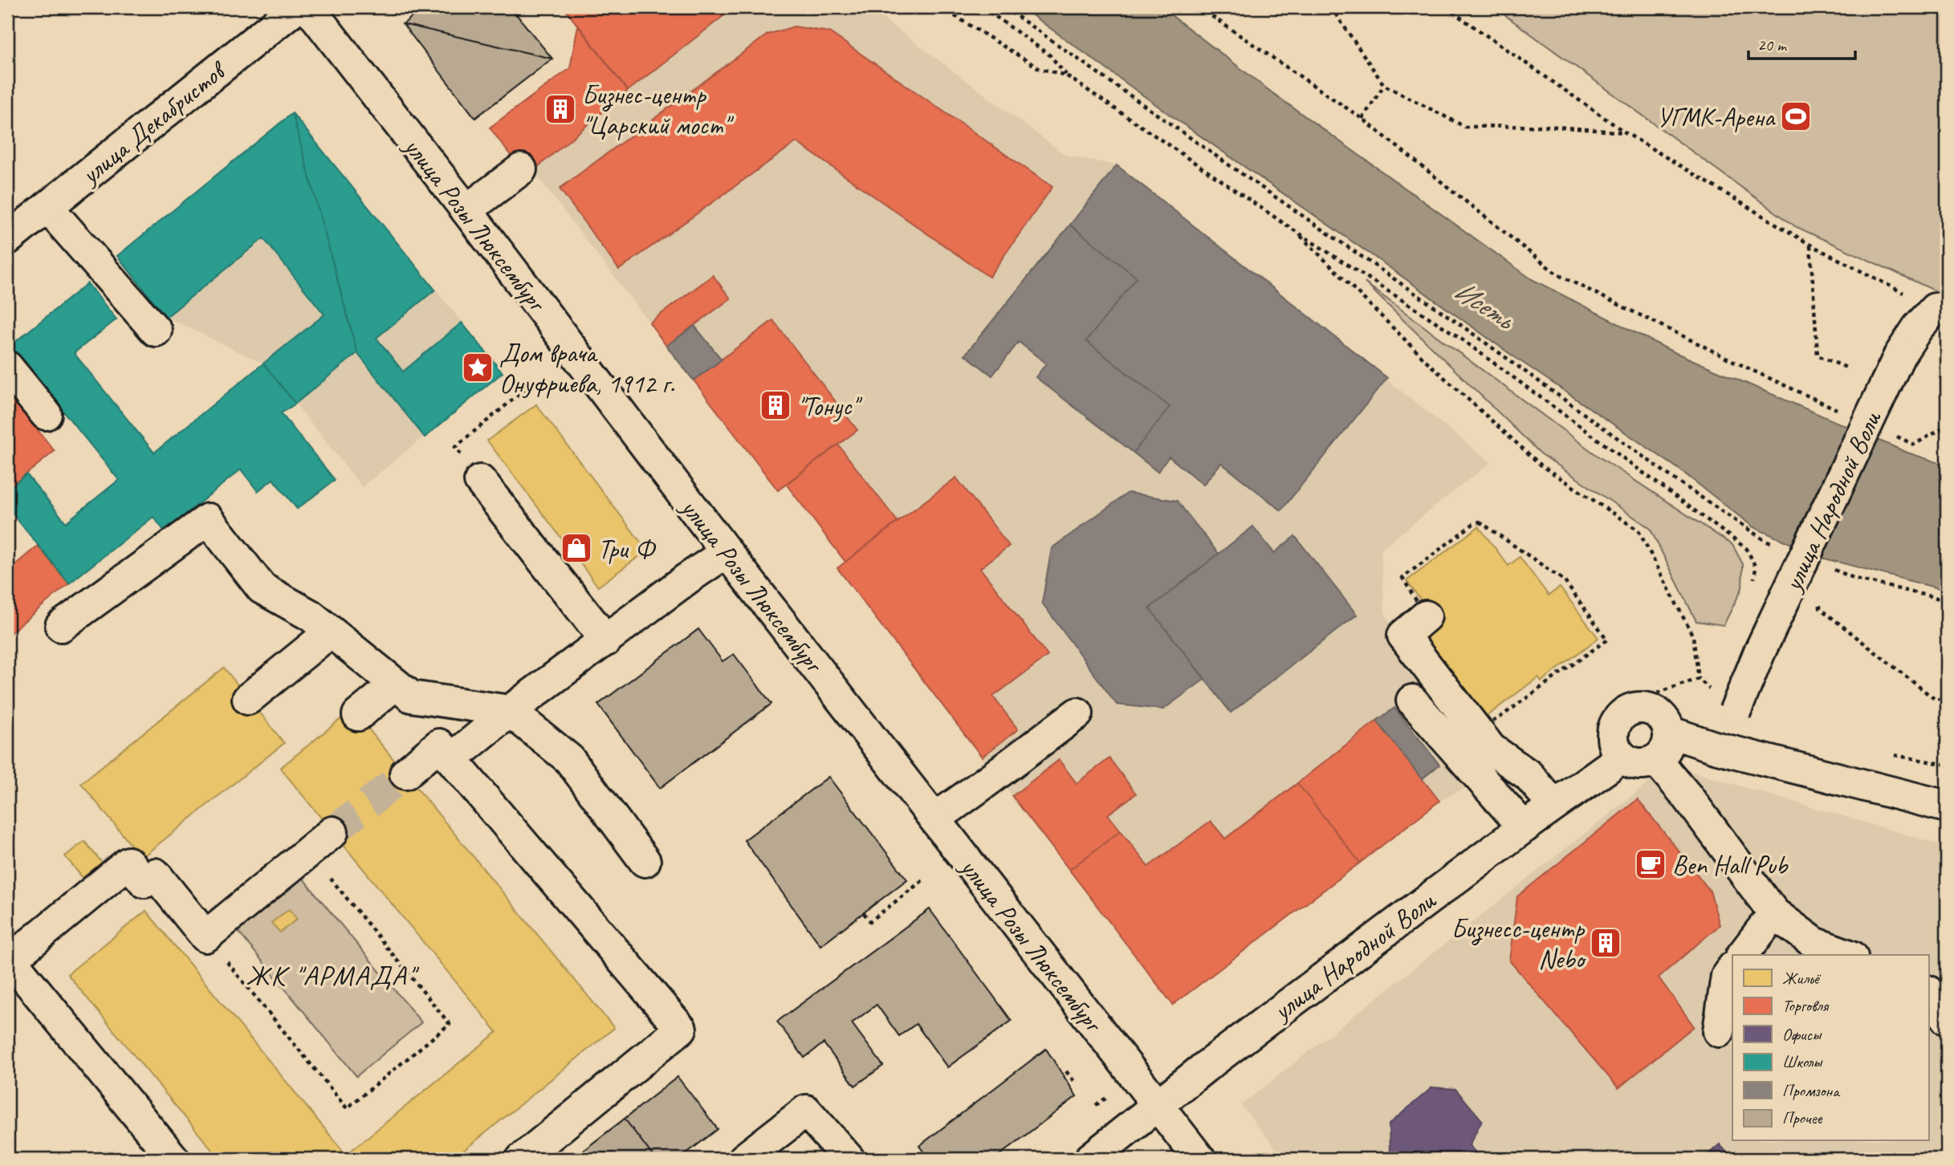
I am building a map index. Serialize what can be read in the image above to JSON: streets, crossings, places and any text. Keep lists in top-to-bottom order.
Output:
{
  "streets": {
    "main road": ["улица Декабристов", "улица Розы Люксембург", "улица Народной Воли"]
  },
  "crossings": [
    ["улица Розы Люксембург", "улица Народной Воли"]
  ],
  "districts": ["ЖК \"АРМАДА\""],
  "water": ["Исеть"],
  "places": {
    "building": ["Бизнес-центр \"Царский мост\"", "\"Тонус\"", "Бизнесс-центр Nebo"],
    "sports": ["УГМК-Арена"],
    "place": ["Дом врача Онуфриева, 1912 г."],
    "shop": ["Три Ф"],
    "cafe": ["Ben Hall Pub"]
  },
  "legend": [
    "Жильё",
    "Торговля",
    "Офисы",
    "Школы",
    "Промзона",
    "Прочее"
  ],
  "scale_bar": "20 m"
}
